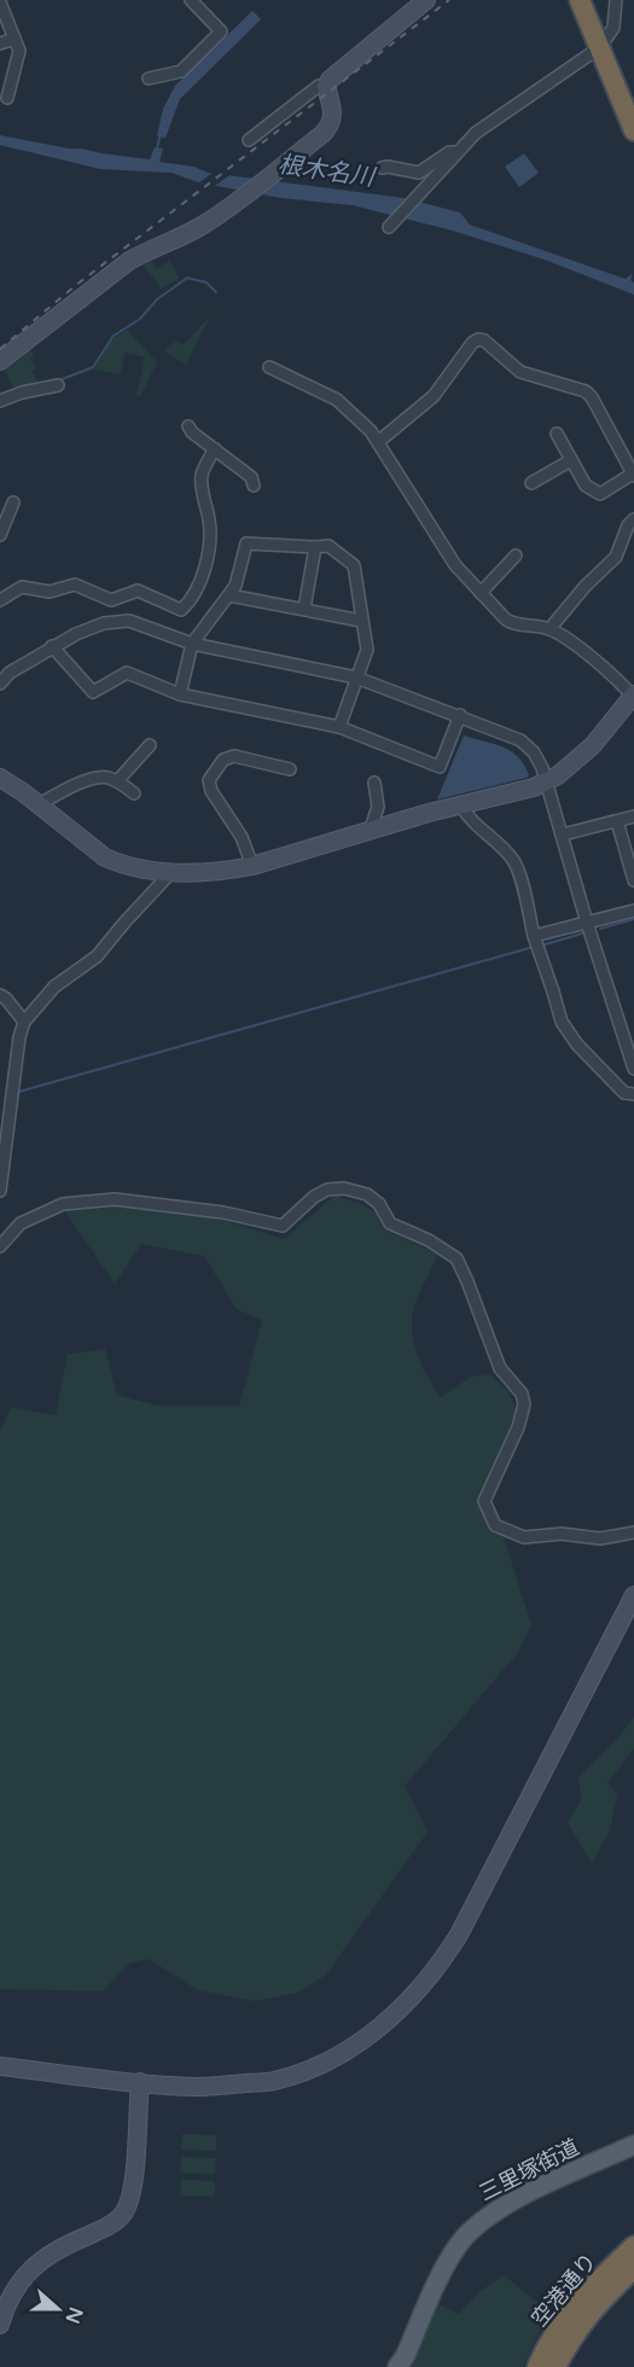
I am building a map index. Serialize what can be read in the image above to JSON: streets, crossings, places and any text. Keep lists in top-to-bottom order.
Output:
{
  "streets": {
    "highway": ["空港通り"],
    "main road": ["三里塚街道"]
  },
  "water": ["根木名川"],
  "north": "right"
}
